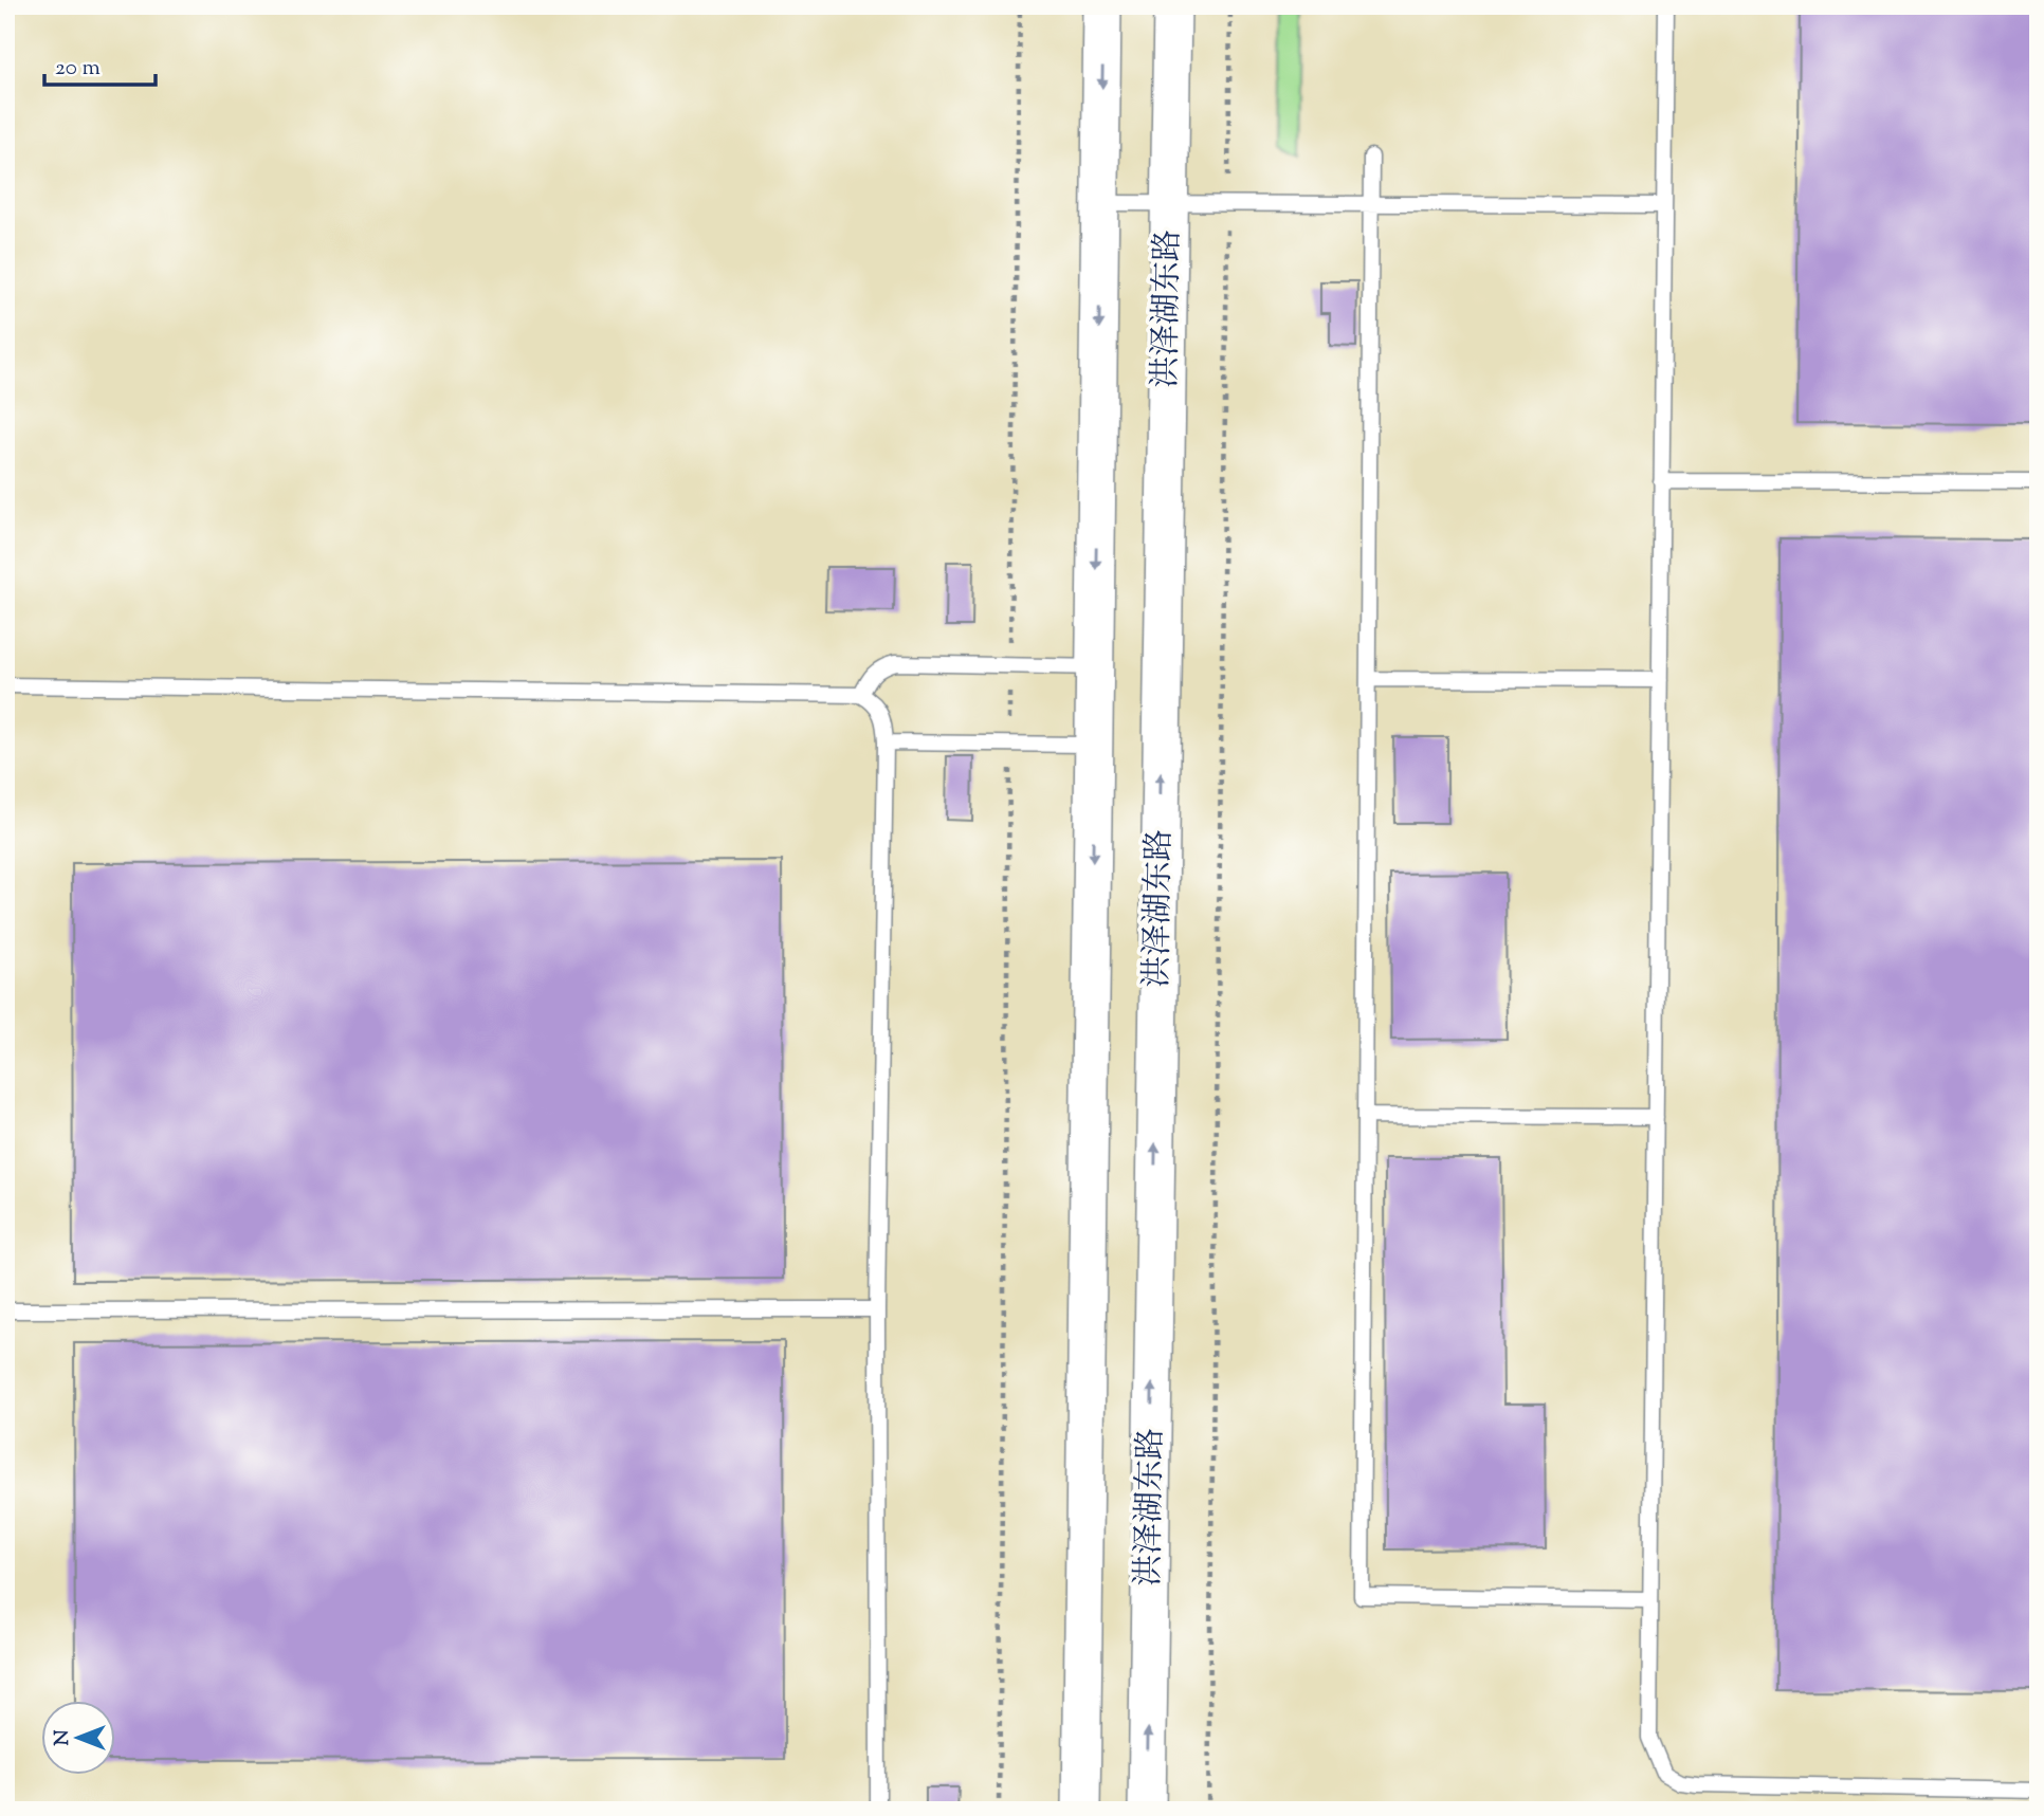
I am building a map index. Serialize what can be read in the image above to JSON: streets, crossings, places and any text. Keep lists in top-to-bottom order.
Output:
{
  "streets": {
    "street": ["洪泽湖东路"]
  },
  "scale_bar": "20 m",
  "north": "left"
}
